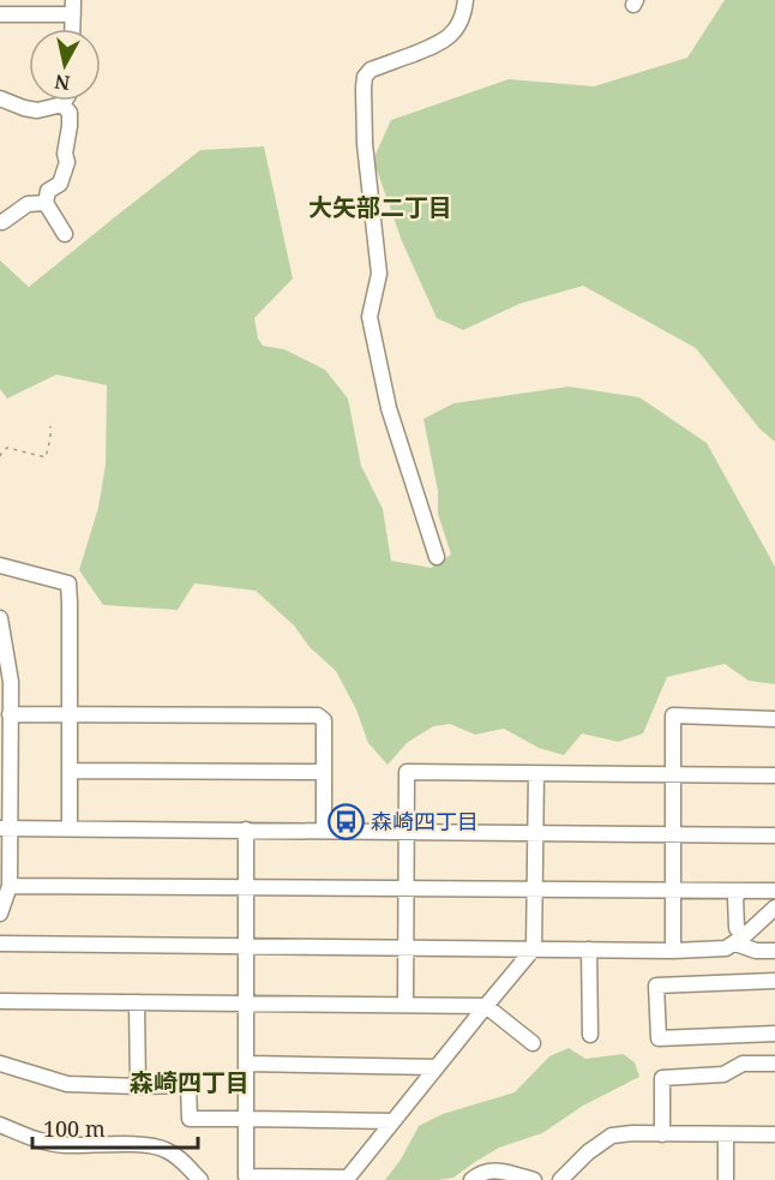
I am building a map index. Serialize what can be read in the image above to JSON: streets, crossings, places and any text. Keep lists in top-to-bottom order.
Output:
{
  "districts": ["大矢部二丁目", "森崎四丁目"],
  "places": {
    "bus stop": ["森崎四丁目"]
  },
  "scale_bar": "100 m",
  "north": "bottom"
}
